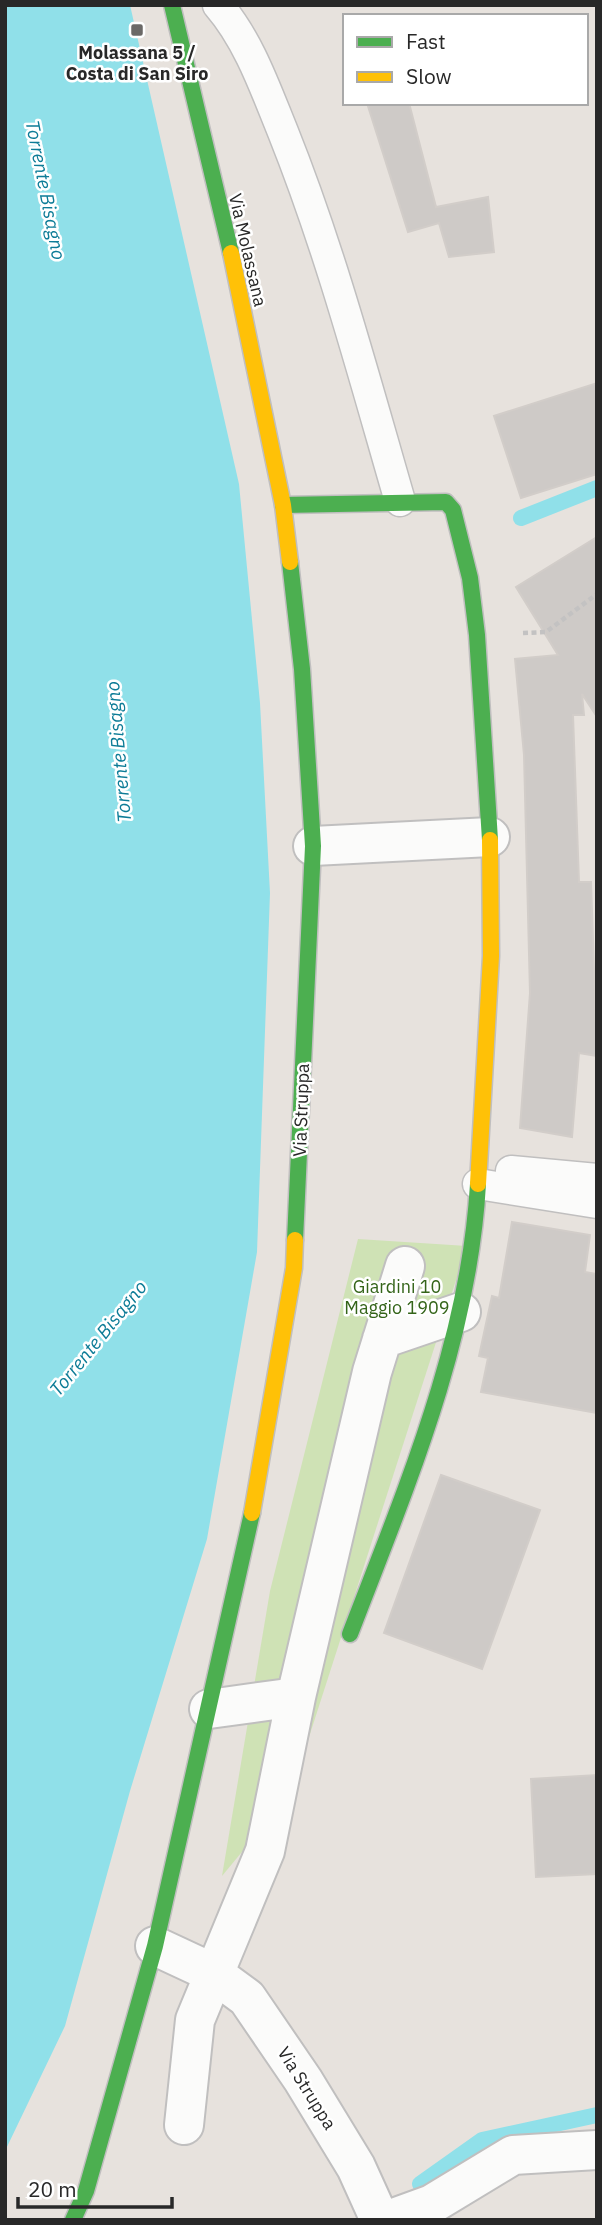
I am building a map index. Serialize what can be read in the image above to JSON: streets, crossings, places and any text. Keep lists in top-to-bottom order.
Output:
{
  "streets": {
    "main road": ["Via Molassana", "Via Struppa"]
  },
  "crossings": [
    ["Via Molassana", "Via Struppa"]
  ],
  "water": ["Torrente Bisagno"],
  "parks": ["Giardini 10 Maggio 1909"],
  "places": {
    "transit": ["Molassana 5 / Costa di San Siro"]
  },
  "legend": ["Fast", "Slow"],
  "scale_bar": "20 m"
}
